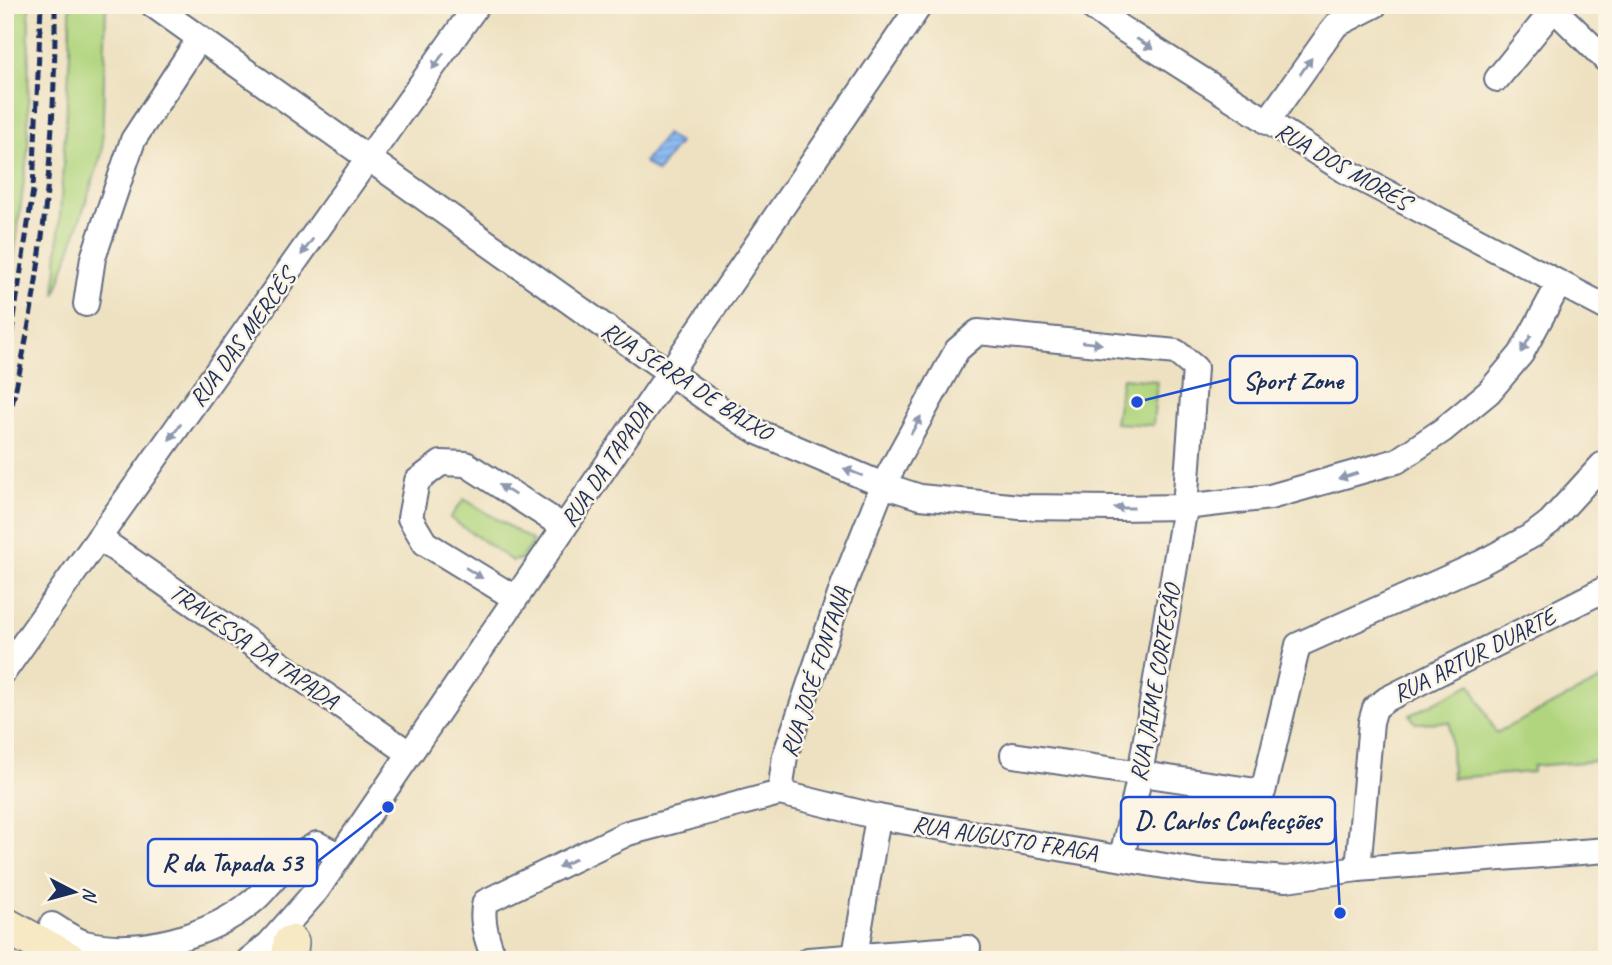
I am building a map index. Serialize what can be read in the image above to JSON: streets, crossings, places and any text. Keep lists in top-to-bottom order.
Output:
{
  "streets": {
    "street": [
      "RUA DOS MORÉS",
      "RUA DAS MERCÊS",
      "RUA SERRA DE BAIXO",
      "RUA DA TAPADA",
      "TRAVESSA DA TAPADA",
      "RUA ARTUR DUARTE",
      "RUA JOSÉ FONTANA",
      "RUA JAIME CORTESÃO",
      "RUA AUGUSTO FRAGA"
    ]
  },
  "crossings": [
    ["RUA DOS MORÉS", "RUA SERRA DE BAIXO"],
    ["RUA DAS MERCÊS", "RUA SERRA DE BAIXO"],
    ["RUA DAS MERCÊS", "TRAVESSA DA TAPADA"],
    ["RUA SERRA DE BAIXO", "RUA DA TAPADA"],
    ["RUA SERRA DE BAIXO", "RUA JOSÉ FONTANA"],
    ["RUA SERRA DE BAIXO", "RUA JAIME CORTESÃO"],
    ["RUA DA TAPADA", "TRAVESSA DA TAPADA"],
    ["RUA ARTUR DUARTE", "RUA AUGUSTO FRAGA"],
    ["RUA JOSÉ FONTANA", "RUA JAIME CORTESÃO"],
    ["RUA JOSÉ FONTANA", "RUA AUGUSTO FRAGA"],
    ["RUA JAIME CORTESÃO", "RUA AUGUSTO FRAGA"]
  ],
  "one_way": ["RUA DOS MORÉS", "RUA SERRA DE BAIXO"],
  "places": ["Sport Zone", "R da Tapada 53", "D. Carlos Confecções"],
  "north": "right"
}
